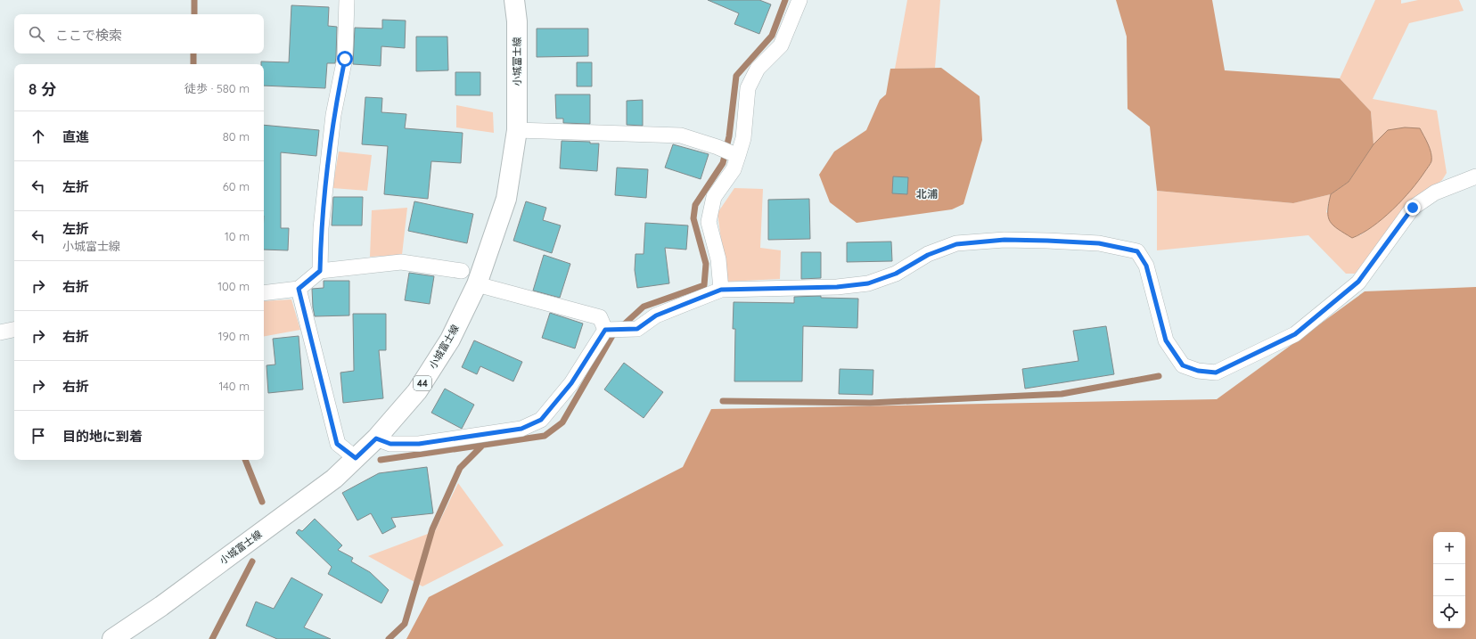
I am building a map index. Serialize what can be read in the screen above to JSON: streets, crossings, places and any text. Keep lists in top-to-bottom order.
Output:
{
  "streets": {
    "main road": ["小城富士線", "44"]
  },
  "districts": ["北浦"],
  "page": {
    "search": "ここで検索",
    "heading": ["8 分", "徒歩 · 580 m"],
    "list": [
      ["直進", "80 m"],
      ["左折", "60 m"],
      ["左折", "小城富士線", "10 m"],
      ["右折", "100 m"],
      ["右折", "190 m"],
      ["右折", "140 m"],
      "目的地に到着"
    ],
    "map_buttons": ["+", "−"]
  }
}
